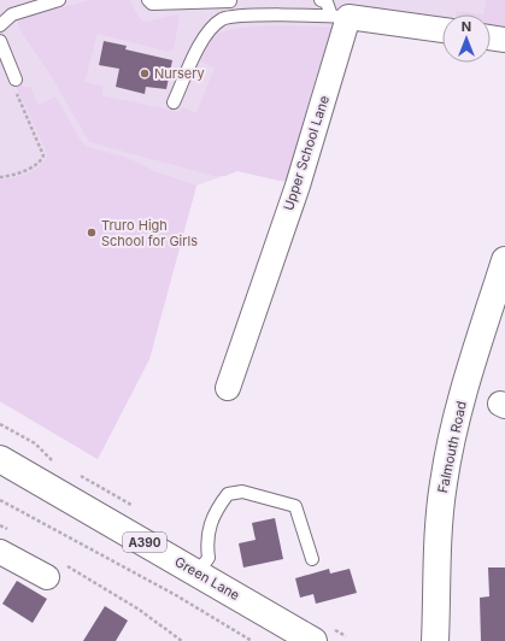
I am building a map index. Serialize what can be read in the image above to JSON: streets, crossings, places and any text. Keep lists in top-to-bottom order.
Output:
{
  "streets": {
    "main road": ["Falmouth Road", "A390", "Green Lane"],
    "street": ["Upper School Lane"]
  },
  "places": ["Nursery", "Truro High School for Girls"],
  "north": "top"
}
